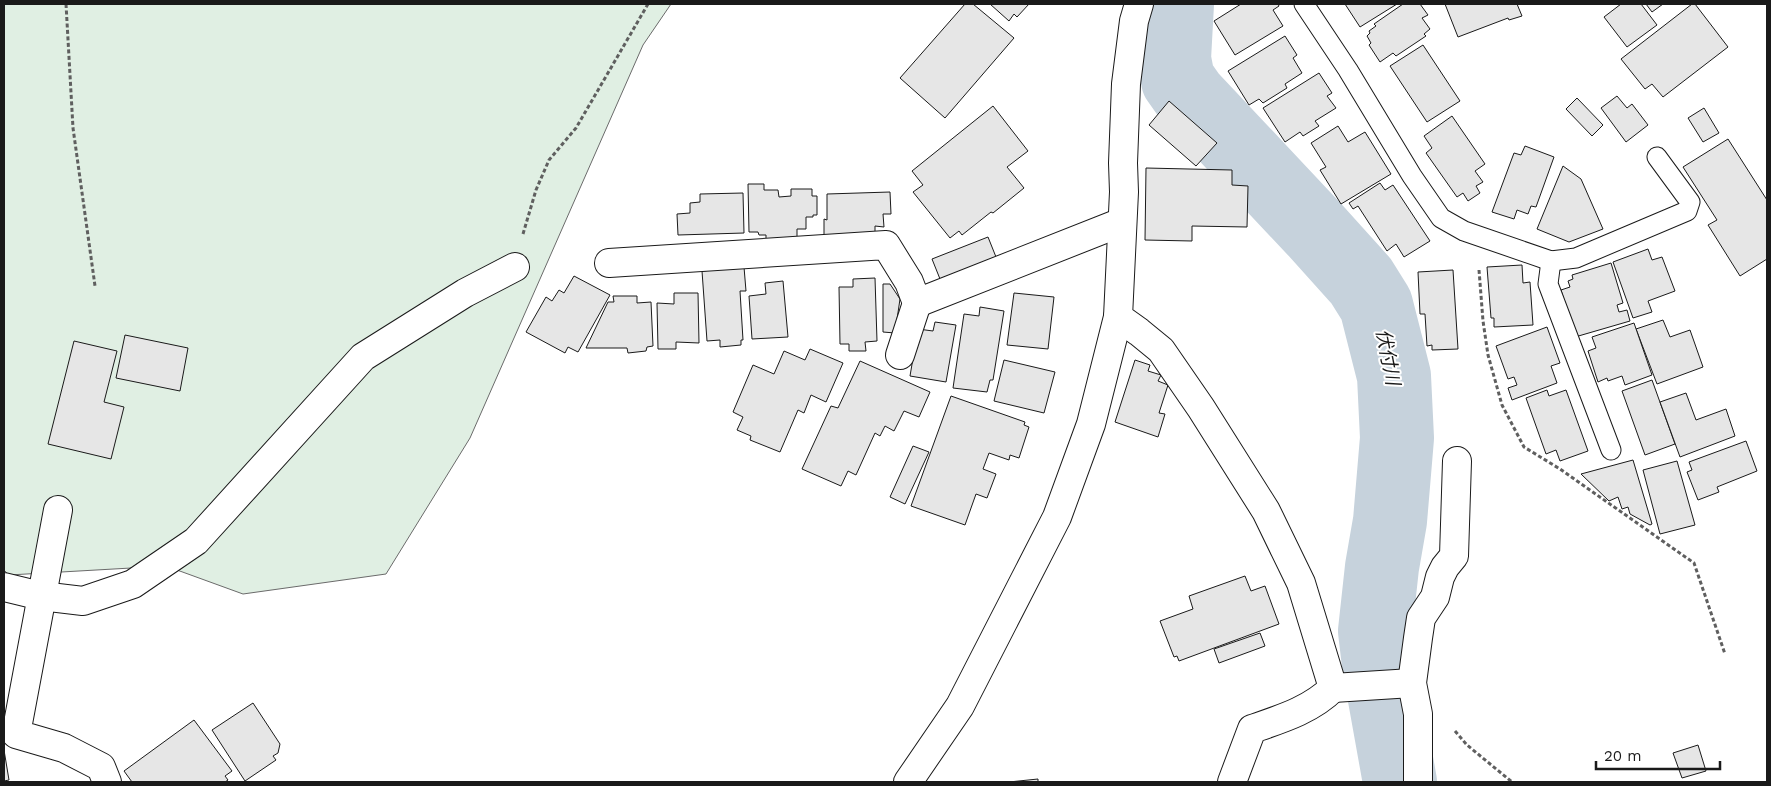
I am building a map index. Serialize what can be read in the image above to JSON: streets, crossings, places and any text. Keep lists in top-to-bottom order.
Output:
{
  "water": ["伏付川"],
  "scale_bar": "20 m"
}
